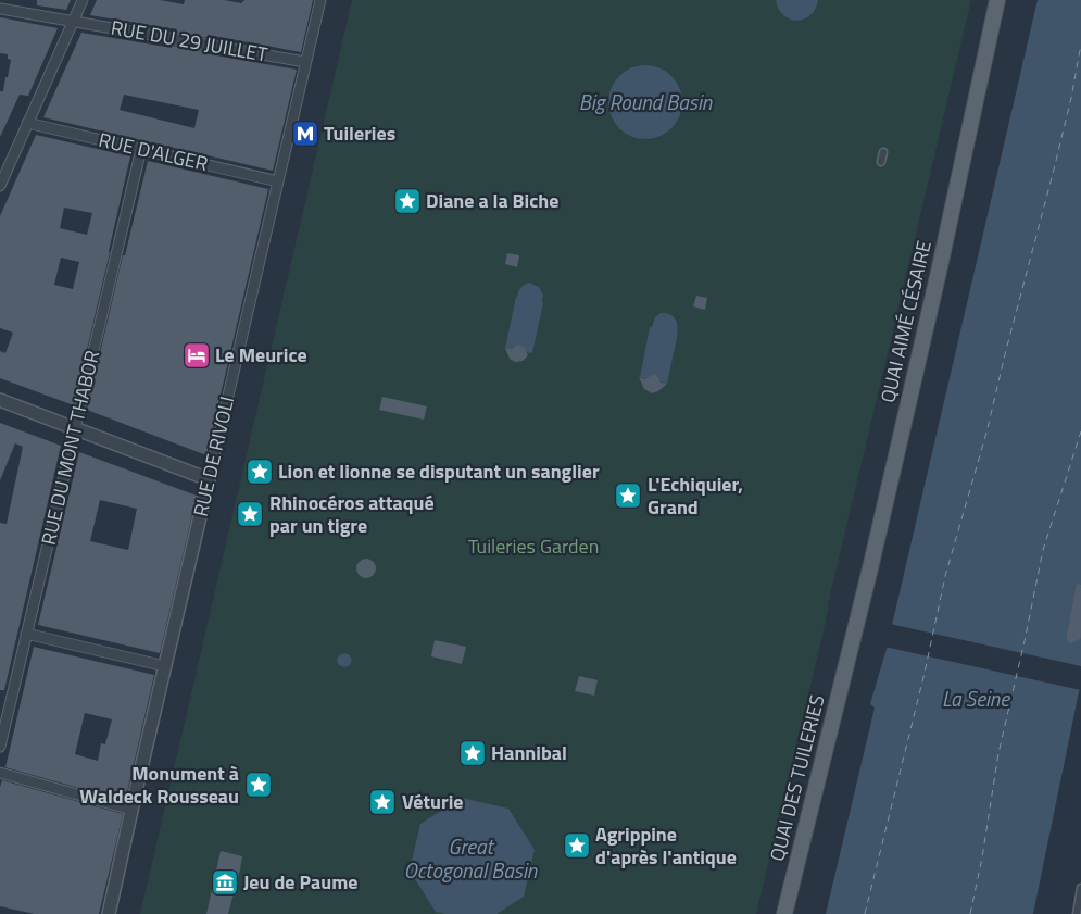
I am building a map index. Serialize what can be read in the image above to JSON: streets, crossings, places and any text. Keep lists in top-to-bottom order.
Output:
{
  "streets": {
    "main road": ["QUAI AIMÉ CÉSAIRE", "QUAI DES TUILERIES"],
    "street": [
      "RUE DU 29 JUILLET",
      "RUE D'ALGER",
      "RUE DU MONT THABOR",
      "RUE DE RIVOLI"
    ]
  },
  "crossings": [
    ["RUE DU 29 JUILLET", "RUE DE RIVOLI"],
    ["RUE D'ALGER", "RUE DU MONT THABOR"],
    ["RUE D'ALGER", "RUE DE RIVOLI"],
    ["QUAI AIMÉ CÉSAIRE", "QUAI DES TUILERIES"]
  ],
  "water": ["Big Round Basin", "La Seine", "Great Octogonal Basin"],
  "parks": ["Tuileries Garden"],
  "places": {
    "metro station": ["Tuileries"],
    "place": [
      "Diane a la Biche",
      "Lion et lionne se disputant un sanglier",
      "L'Echiquier, Grand",
      "Rhinocéros attaqué par un tigre",
      "Hannibal",
      "Monument à Waldeck Rousseau",
      "Véturie",
      "Agrippine d'après l'antique"
    ],
    "hotel": ["Le Meurice"],
    "museum": ["Jeu de Paume"]
  }
}
